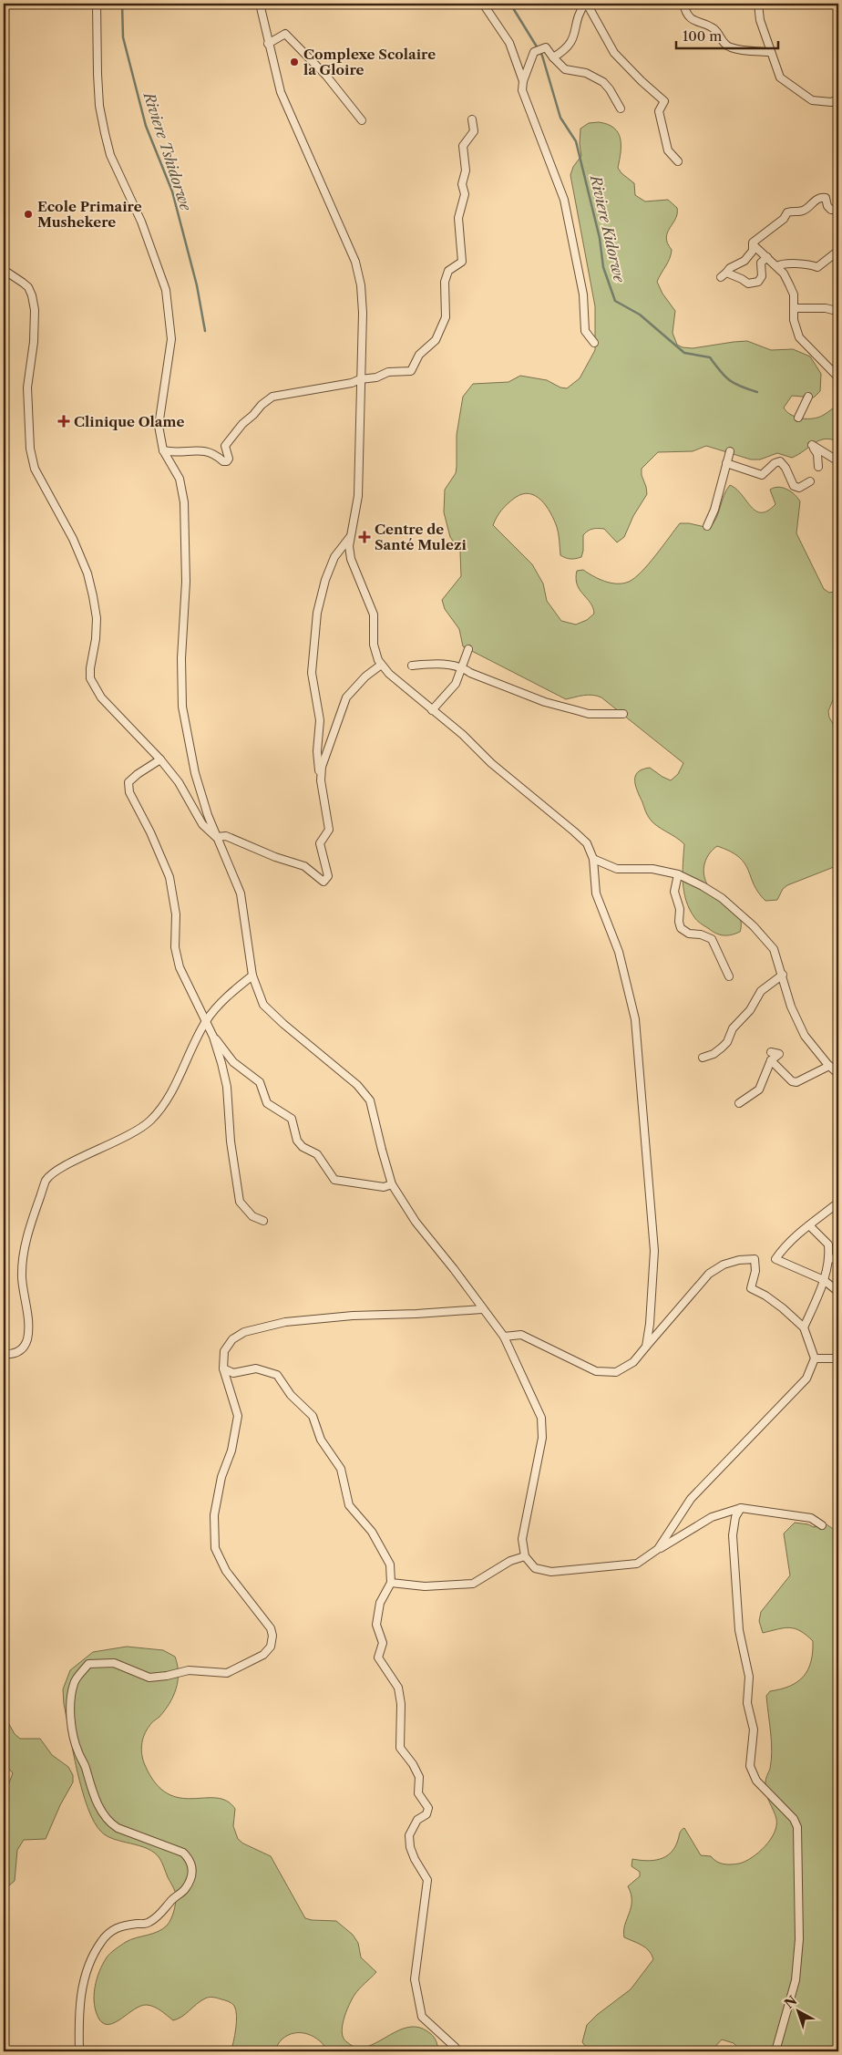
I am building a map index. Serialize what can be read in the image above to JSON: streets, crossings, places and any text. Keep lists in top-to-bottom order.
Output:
{
  "water": ["Riviere Tshidorwe", "Riviere Kidorwe"],
  "places": {
    "other": ["Complexe Scolaire la Gloire", "Ecole Primaire Mushekere"],
    "health": ["Clinique Olame", "Centre de Santé Mulezi"]
  },
  "scale_bar": "100 m",
  "north": "top left"
}
